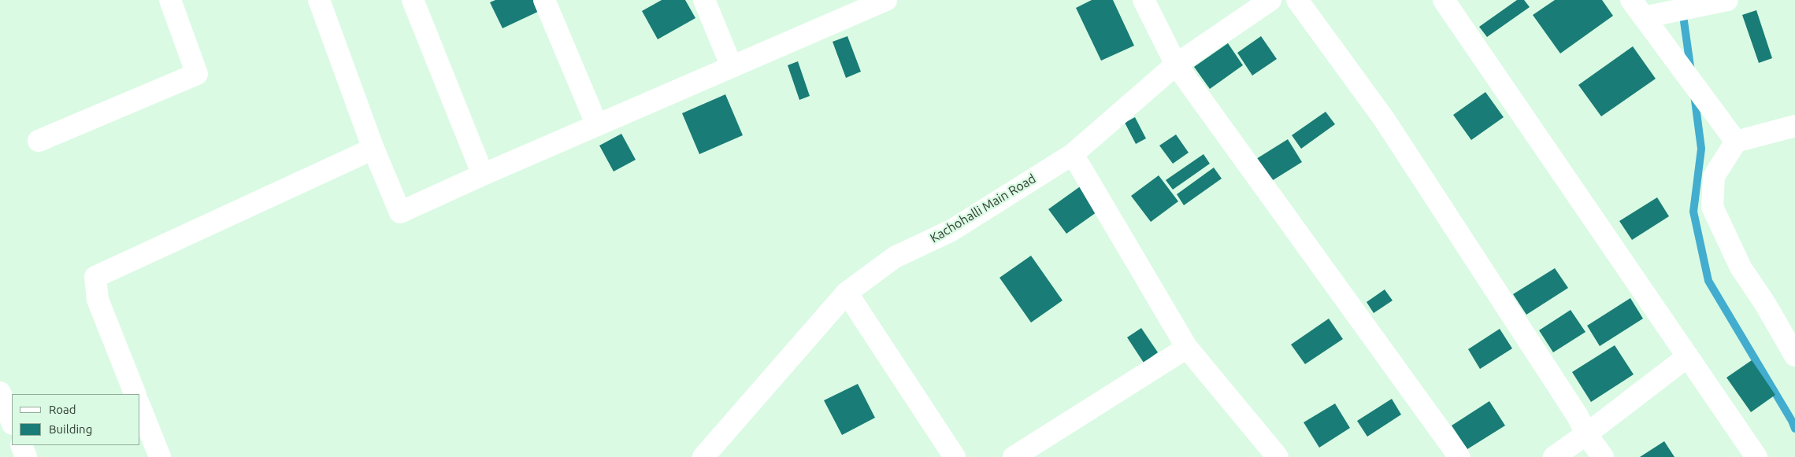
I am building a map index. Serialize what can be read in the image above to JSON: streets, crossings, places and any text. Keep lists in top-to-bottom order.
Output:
{
  "streets": {
    "main road": ["Kachohalli Main Road"]
  },
  "legend": ["Road", "Building"]
}
